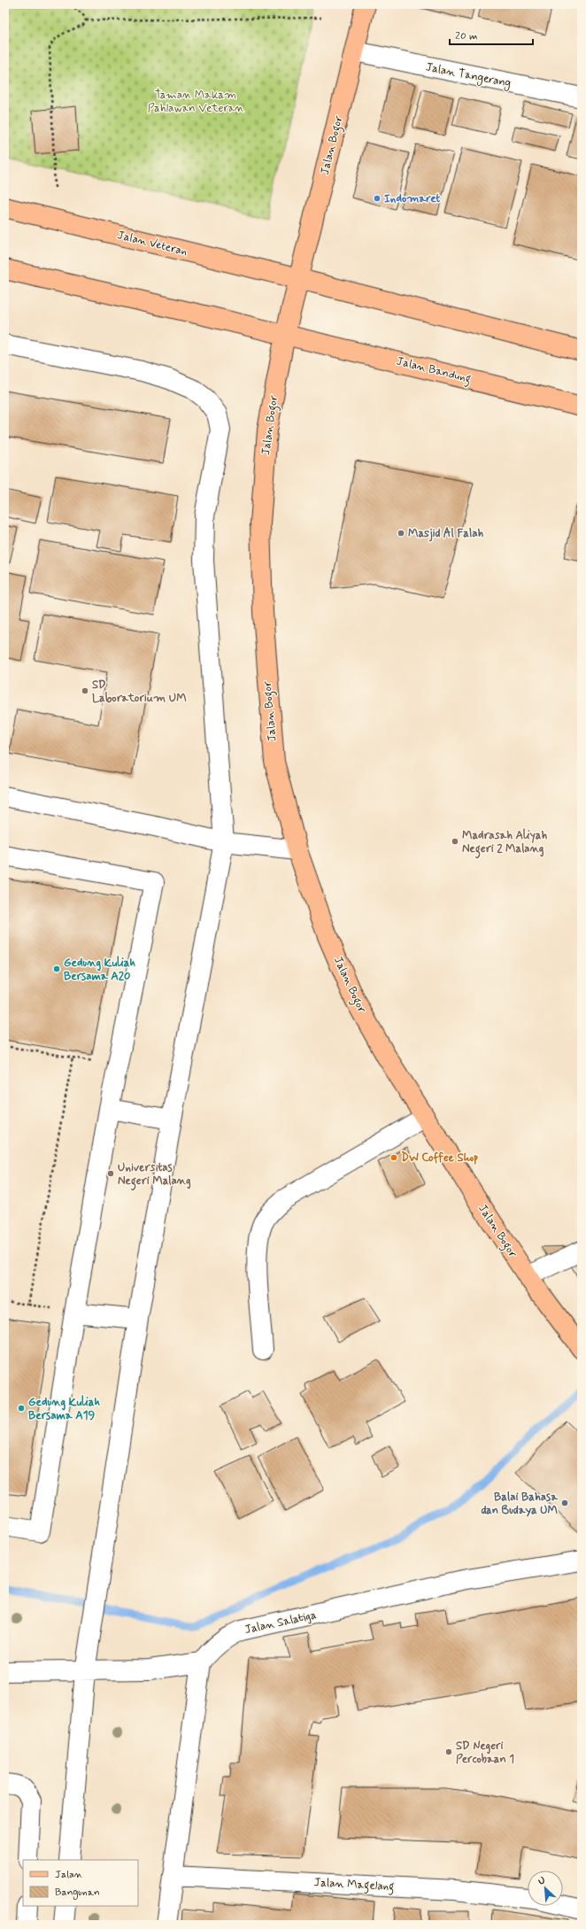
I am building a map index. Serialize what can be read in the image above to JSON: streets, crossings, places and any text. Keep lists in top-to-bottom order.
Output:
{
  "streets": {
    "main road": ["Jalan Bogor", "Jalan Veteran", "Jalan Bandung"],
    "street": ["Jalan Tangerang", "Jalan Salatiga", "Jalan Magelang"]
  },
  "crossings": [
    ["Jalan Tangerang", "Jalan Bogor"],
    ["Jalan Bogor", "Jalan Veteran"],
    ["Jalan Bogor", "Jalan Bandung"]
  ],
  "parks": ["Taman Makam Pahlawan Veteran"],
  "places": [
    "Indomaret",
    "Masjid Al Falah",
    "SD Laboratorium UM",
    "Madrasah Aliyah Negeri 2 Malang",
    "Gedung Kuliah Bersama A20",
    "DW Coffee Shop",
    "Universitas Negeri Malang",
    "Gedung Kuliah Bersama A19",
    "Balai Bahasa dan Budaya UM",
    "SD Negeri Percobaan 1"
  ],
  "legend": ["Jalan", "Bangunan"],
  "scale_bar": "20 m",
  "north": "top left"
}
